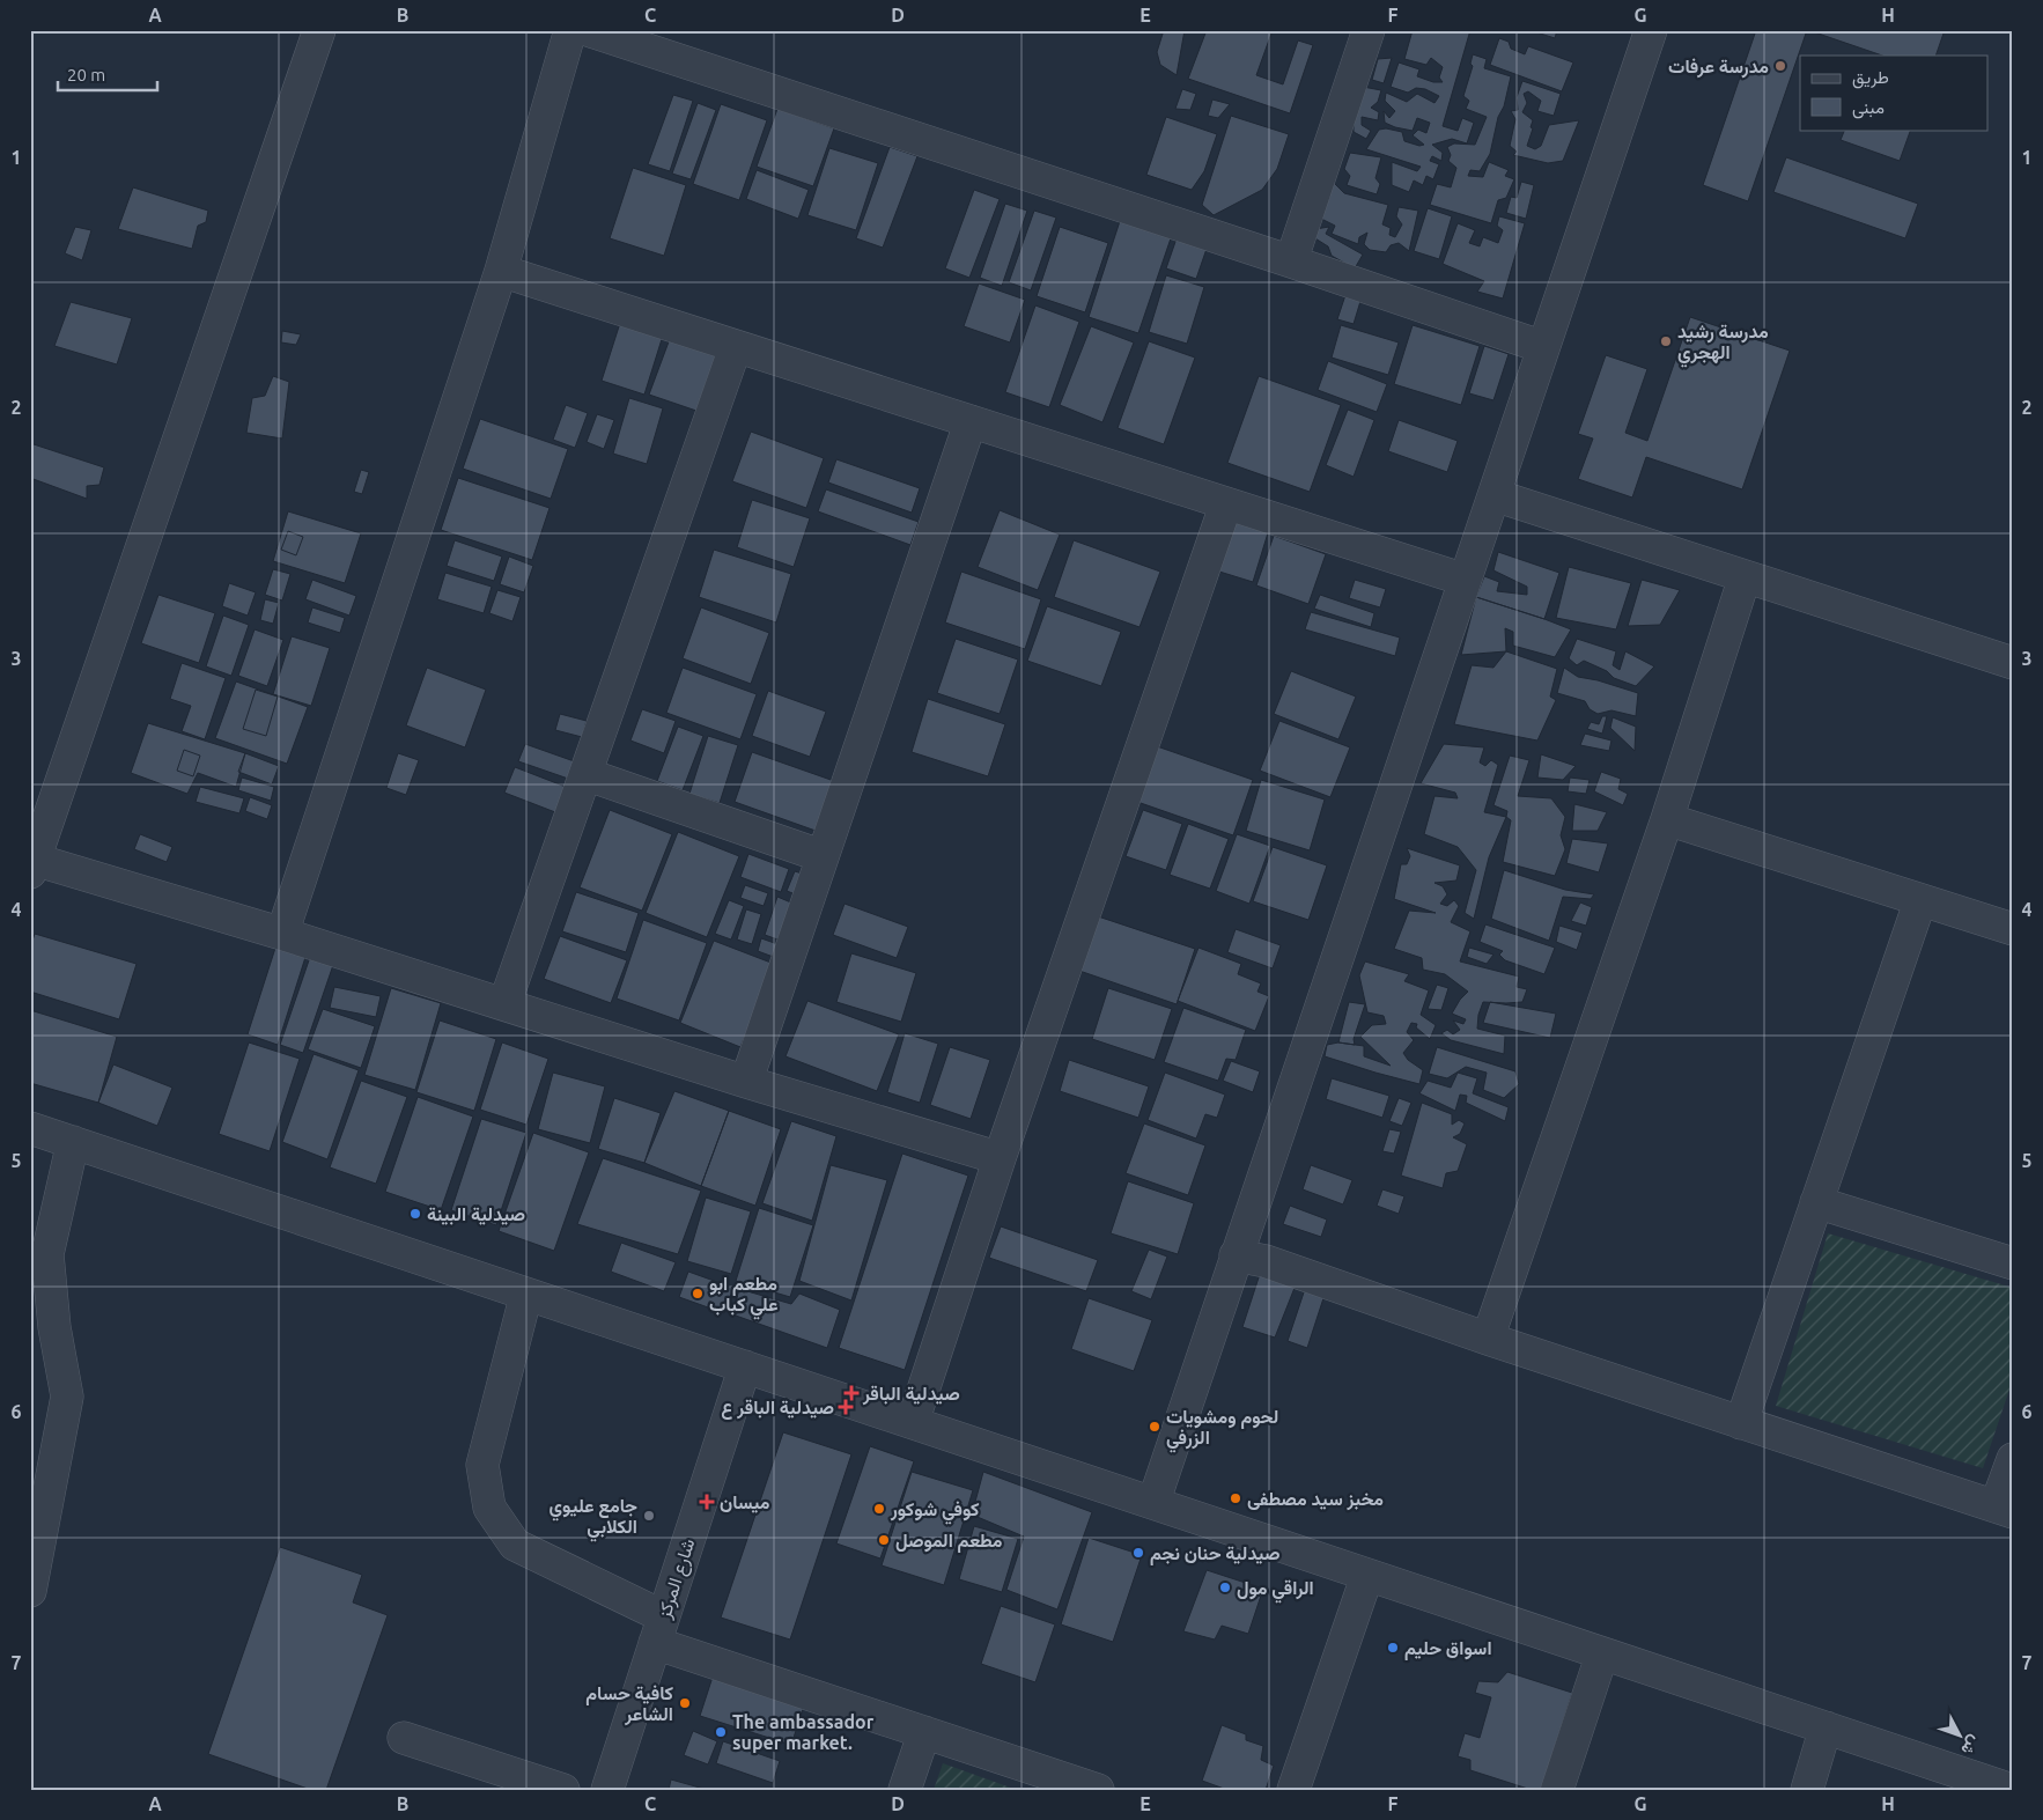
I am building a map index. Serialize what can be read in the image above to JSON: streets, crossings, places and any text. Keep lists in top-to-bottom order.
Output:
{
  "streets": {
    "street": ["شارع المركز"]
  },
  "places": {
    "other": [
      "مدرسة عرفات",
      "مدرسة رشيد الهجري",
      "صيدلية البينة",
      "مطعم ابو علي كباب",
      "لحوم ومشويات الزرفي",
      "مخبز سيد مصطفى",
      "كوفي شوكور",
      "جامع عليوي الكلابي",
      "مطعم الموصل",
      "صيدلية حنان نجم",
      "الراقي مول",
      "اسواق حليم",
      "كافية حسام الشاعر",
      "The ambassador super market."
    ],
    "health": ["صيدلية الباقر", "صيدلية الباقر ع", "ميسان"]
  },
  "legend": ["طريق", "مبنى"],
  "scale_bar": "20 m",
  "north": "bottom right",
  "grid": {
    "columns": [
      "A",
      "B",
      "C",
      "D",
      "E",
      "F",
      "G",
      "H"
    ],
    "rows": [
      "1",
      "2",
      "3",
      "4",
      "5",
      "6",
      "7"
    ]
  }
}
